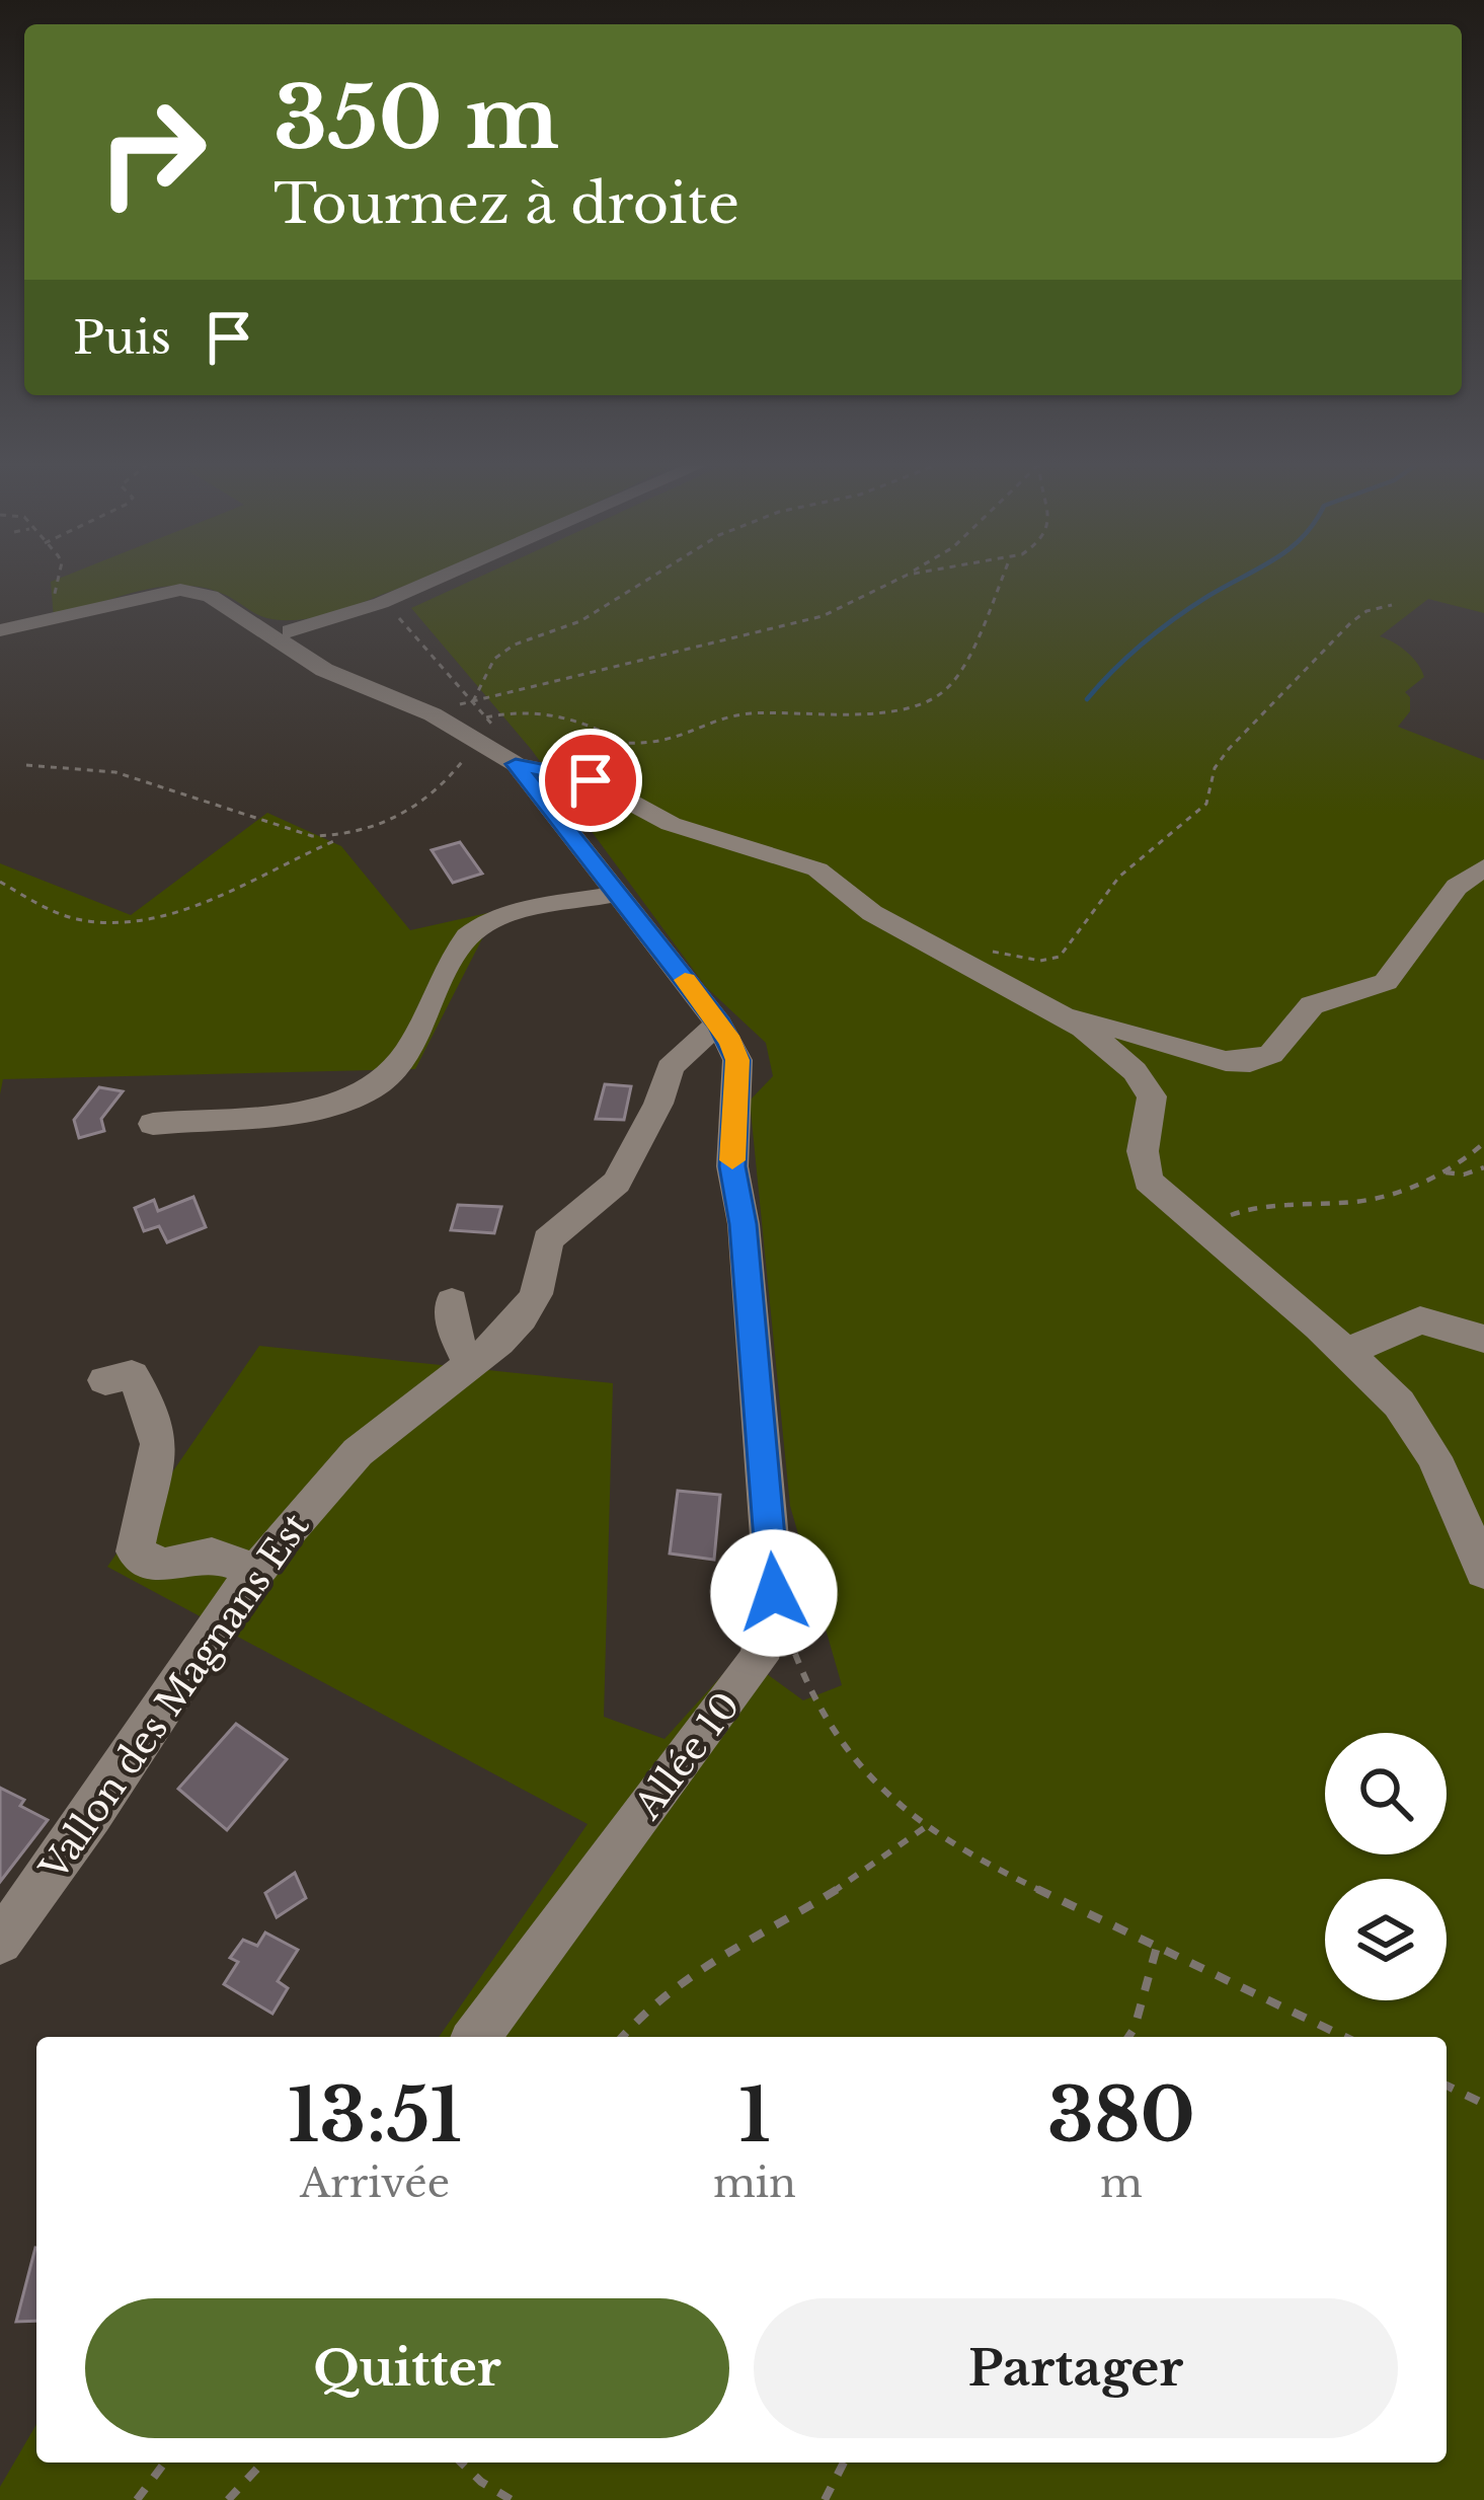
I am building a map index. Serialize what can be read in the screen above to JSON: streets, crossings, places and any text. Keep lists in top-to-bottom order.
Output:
{
  "streets": {
    "street": ["Vallon des Magnans Est", "Allée 10"]
  },
  "crossings": [
    ["Vallon des Magnans Est", "Allée 10"]
  ],
  "page": {
    "turn": ["350 m", "Tournez à droite"],
    "then": "Puis",
    "eta": [
      "13:51",
      "Arrivée",
      "1",
      "min",
      "380",
      "m"
    ],
    "buttons": ["Quitter", "Partager"]
  }
}
